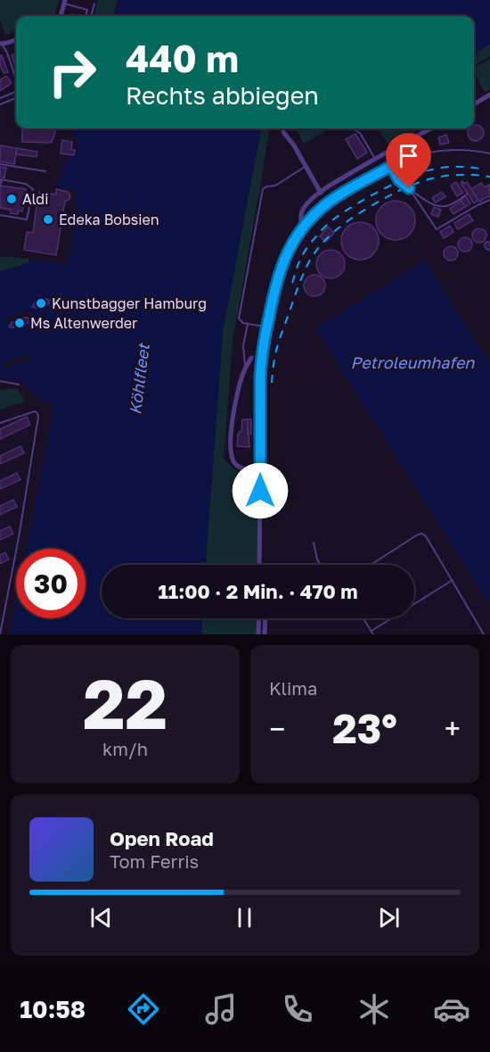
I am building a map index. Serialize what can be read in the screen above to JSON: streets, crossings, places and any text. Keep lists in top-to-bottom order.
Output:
{
  "water": ["Petroleumhafen", "Köhlfleet"],
  "places": [
    "Aldi",
    "Edeka Bobsien",
    "Kunstbagger Hamburg",
    "Ms Altenwerder"
  ],
  "page": {
    "turn": ["440 m", "Rechts abbiegen"],
    "limit": "30",
    "trip": "11:00 · 2 Min. · 470 m",
    "tile": [
      ["22", "km/h"],
      "Klima"
    ],
    "heat": ["−", "23°", "+"],
    "song": ["Open Road", "Tom Ferris"],
    "tabs": "10:58"
  }
}
